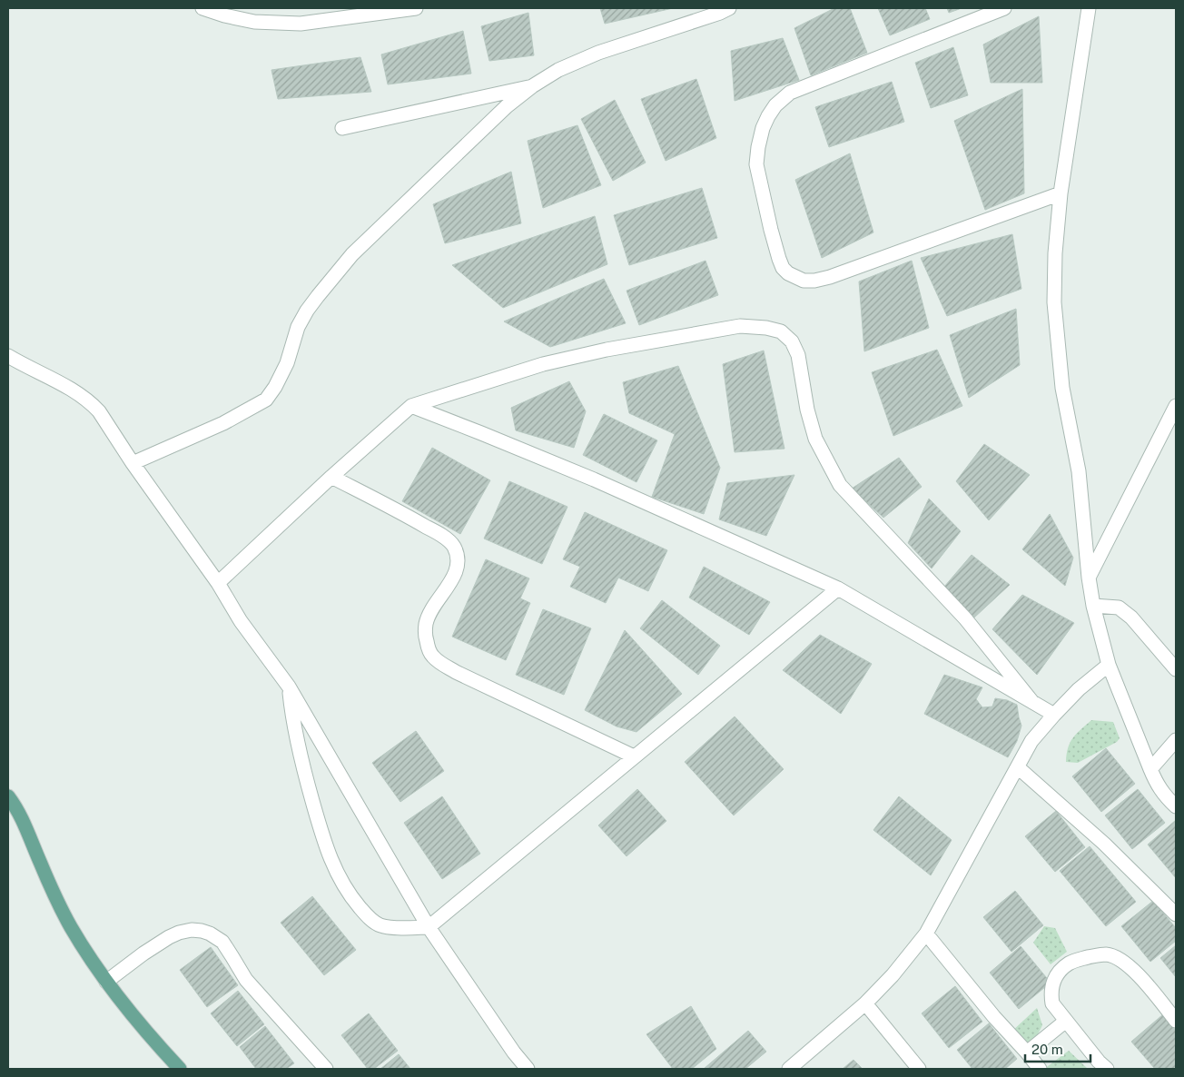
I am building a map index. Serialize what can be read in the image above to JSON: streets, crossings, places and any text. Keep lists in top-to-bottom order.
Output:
{
  "scale_bar": "20 m"
}
